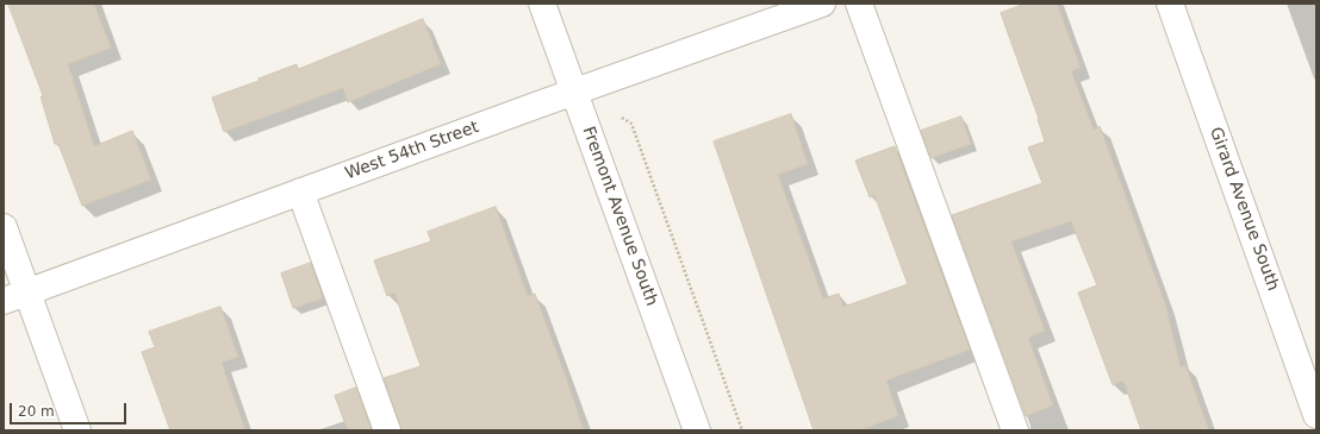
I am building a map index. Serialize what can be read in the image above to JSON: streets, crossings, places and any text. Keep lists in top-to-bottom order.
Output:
{
  "streets": {
    "street": ["West 54th Street", "Girard Avenue South", "Fremont Avenue South"]
  },
  "crossings": [
    ["West 54th Street", "Fremont Avenue South"]
  ],
  "scale_bar": "20 m"
}
